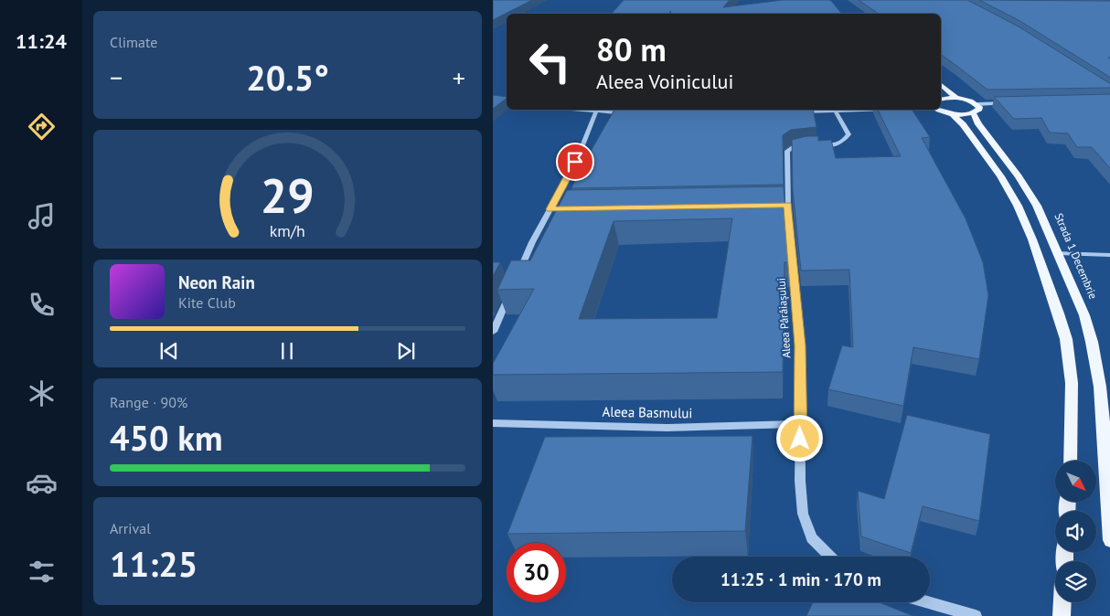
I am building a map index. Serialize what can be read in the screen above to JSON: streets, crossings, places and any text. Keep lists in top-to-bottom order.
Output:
{
  "streets": {
    "main road": ["Strada 1 Decembrie"],
    "street": ["Aleea Pârâiașului", "Aleea Basmului"]
  },
  "crossings": [
    ["Aleea Pârâiașului", "Aleea Basmului"]
  ],
  "north": "bottom right",
  "page": {
    "tabs": "11:24",
    "tile": [
      "Climate",
      ["Range · 90%", "450 km"],
      ["Arrival", "11:25"]
    ],
    "turn": ["80 m", "Aleea Voinicului"],
    "heat": ["−", "20.5°", "+"],
    "song": ["Neon Rain", "Kite Club"],
    "limit": "30",
    "trip": "11:25 · 1 min · 170 m",
    "gauge": ["29", "km/h"]
  }
}
